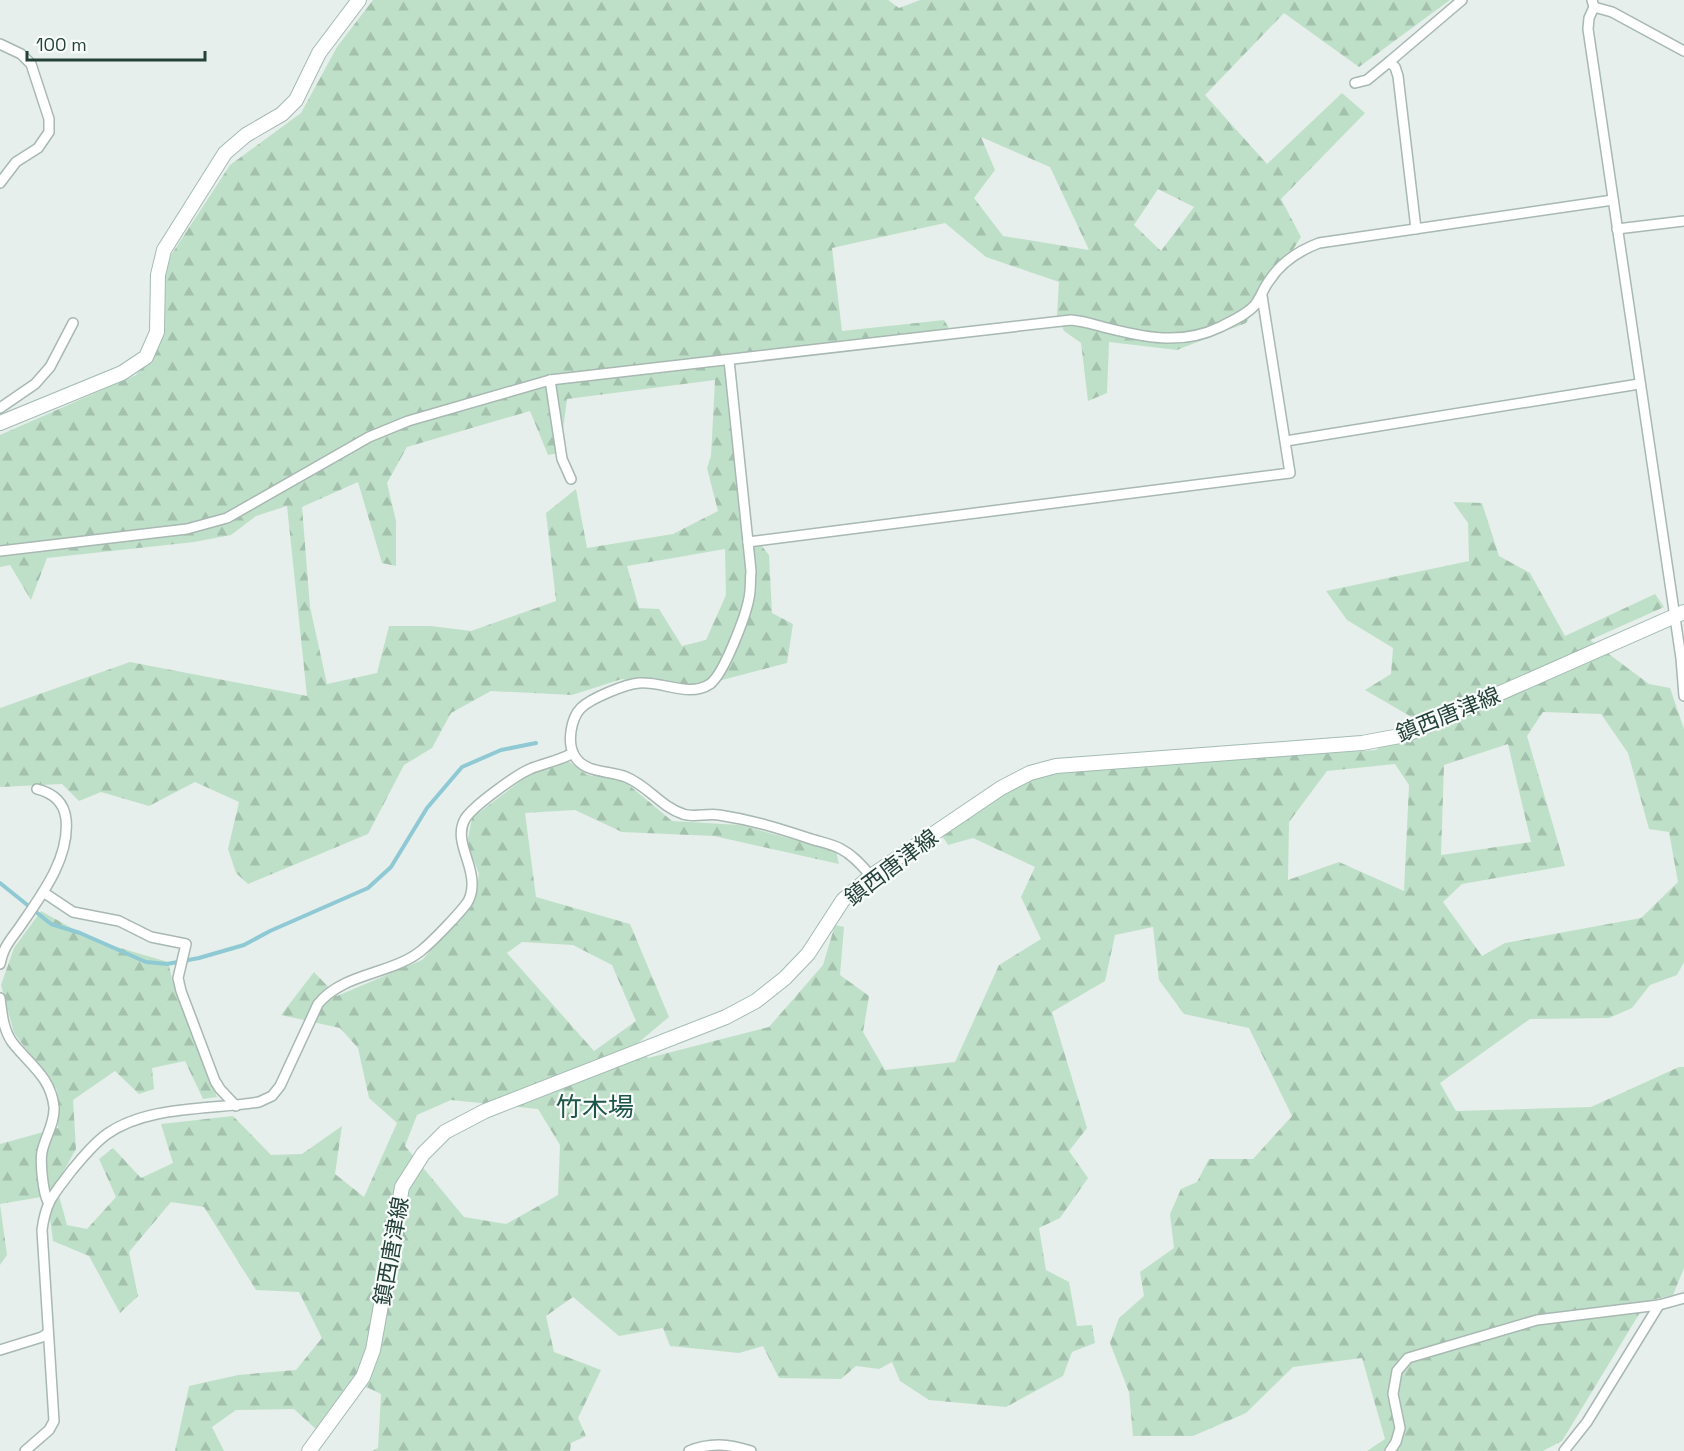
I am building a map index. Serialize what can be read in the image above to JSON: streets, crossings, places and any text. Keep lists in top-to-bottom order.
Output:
{
  "streets": {
    "main road": ["鎮西唐津線"]
  },
  "districts": ["竹木場"],
  "scale_bar": "100 m"
}
